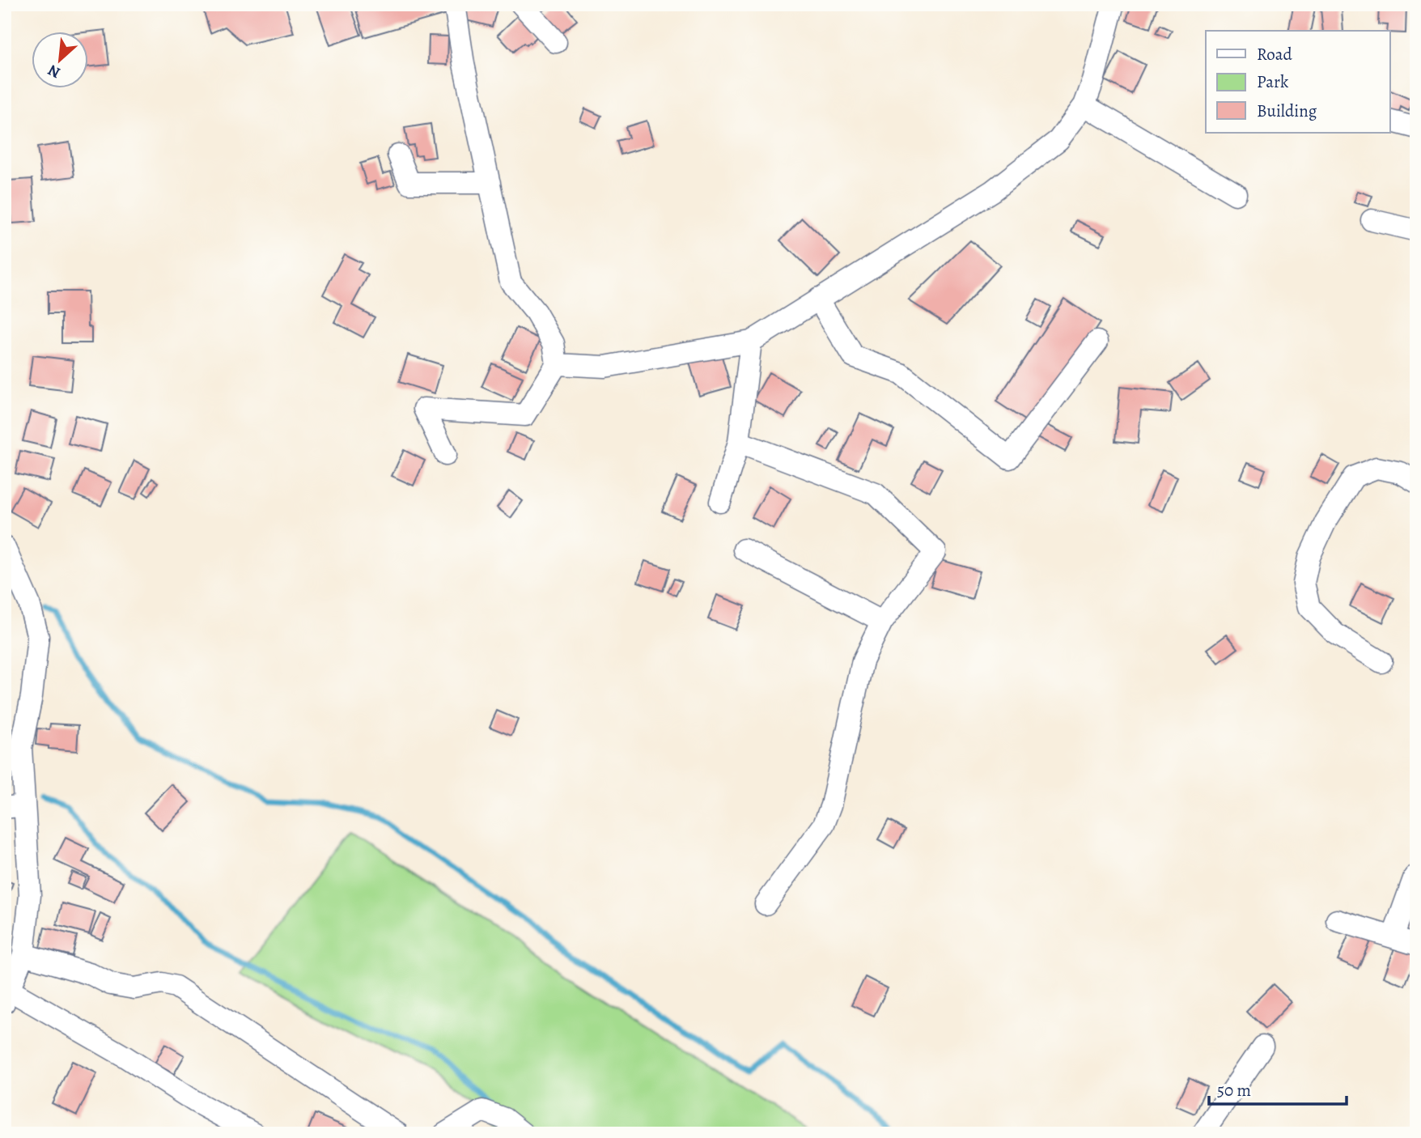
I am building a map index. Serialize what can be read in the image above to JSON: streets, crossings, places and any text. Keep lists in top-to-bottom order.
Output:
{
  "legend": ["Road", "Park", "Building"],
  "scale_bar": "50 m",
  "north": "bottom left"
}
